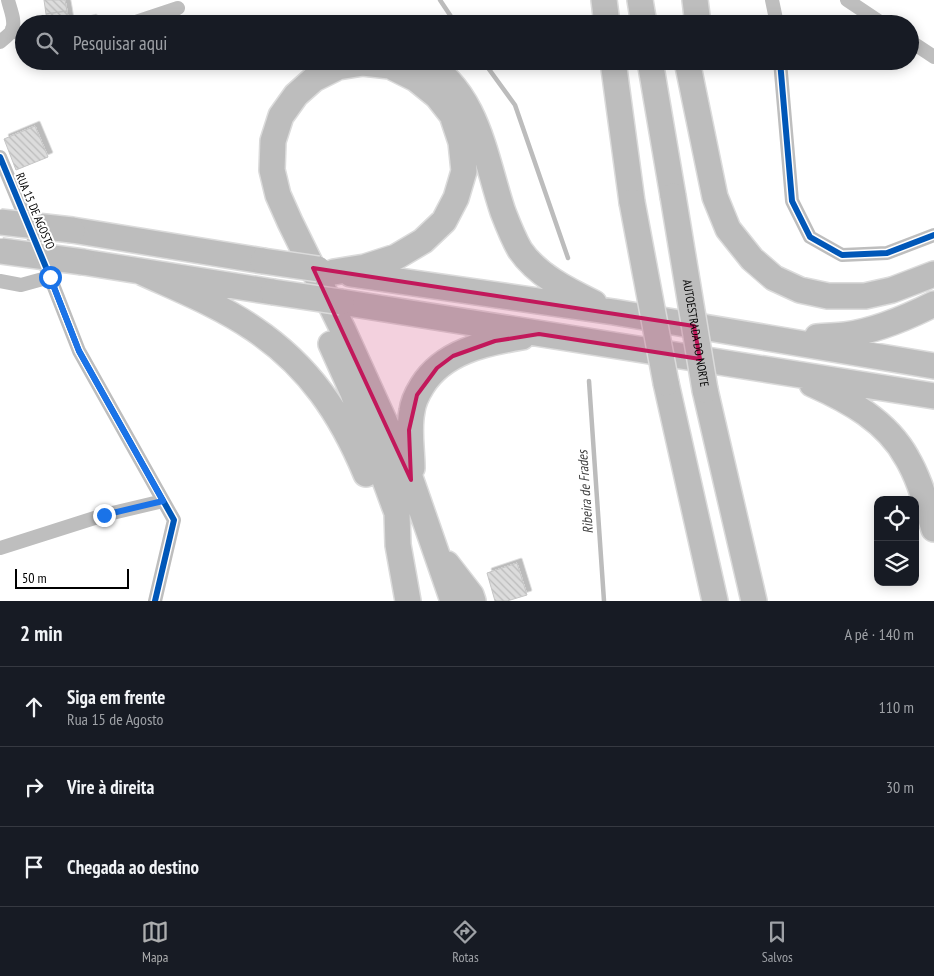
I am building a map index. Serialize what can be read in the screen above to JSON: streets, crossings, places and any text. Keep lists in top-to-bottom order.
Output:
{
  "streets": {
    "highway": ["AUTOESTRADA DO NORTE"],
    "street": ["RUA 15 DE AGOSTO"]
  },
  "water": ["Ribeira de Frades"],
  "scale_bar": "50 m",
  "page": {
    "search": "Pesquisar aqui",
    "scale": "50 m",
    "heading": ["2 min", "A pé · 140 m"],
    "list": [
      ["Siga em frente", "Rua 15 de Agosto", "110 m"],
      ["Vire à direita", "30 m"],
      "Chegada ao destino"
    ],
    "nav": ["Mapa", "Rotas", "Salvos"]
  }
}
